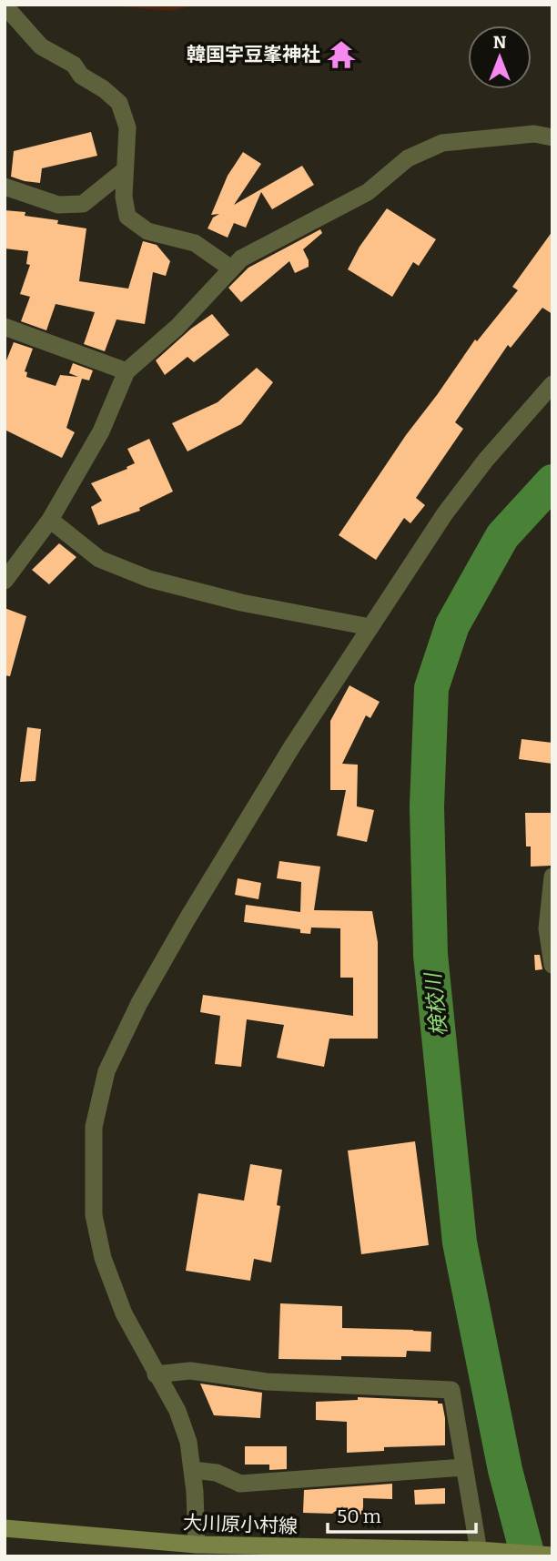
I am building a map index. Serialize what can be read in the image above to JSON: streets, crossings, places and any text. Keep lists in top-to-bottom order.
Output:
{
  "streets": {
    "main road": ["大川原小村線"]
  },
  "water": ["検校川"],
  "places": {
    "temple": ["韓国宇豆峯神社"]
  },
  "scale_bar": "50 m",
  "north": "top"
}
